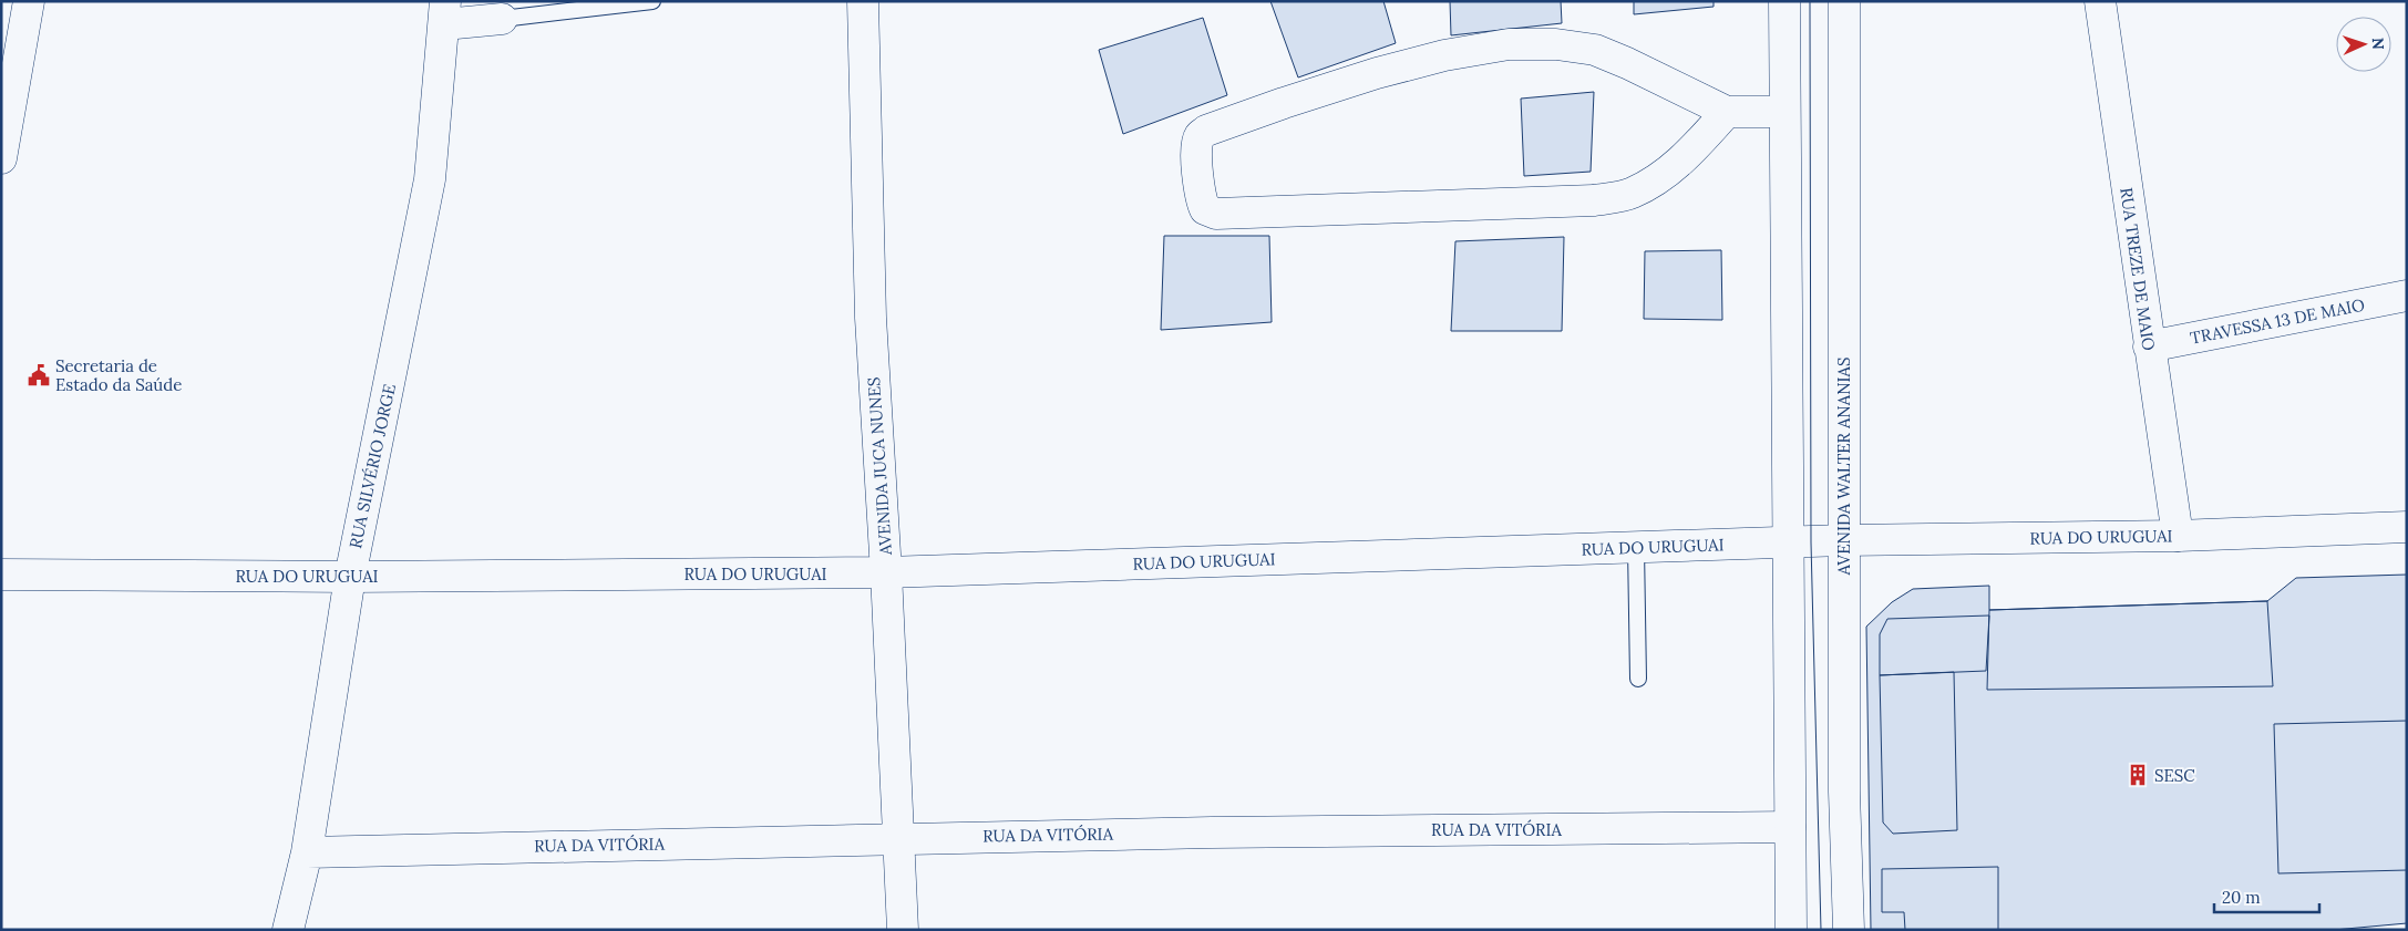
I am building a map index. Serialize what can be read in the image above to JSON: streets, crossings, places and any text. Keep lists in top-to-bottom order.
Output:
{
  "streets": {
    "main road": [
      "RUA TREZE DE MAIO",
      "TRAVESSA 13 DE MAIO",
      "RUA SILVÉRIO JORGE",
      "AVENIDA JUCA NUNES",
      "AVENIDA WALTER ANANIAS",
      "RUA DO URUGUAI",
      "RUA DA VITÓRIA"
    ]
  },
  "crossings": [
    ["RUA TREZE DE MAIO", "TRAVESSA 13 DE MAIO"],
    ["RUA TREZE DE MAIO", "RUA DO URUGUAI"],
    ["RUA SILVÉRIO JORGE", "RUA DO URUGUAI"],
    ["RUA SILVÉRIO JORGE", "RUA DA VITÓRIA"],
    ["AVENIDA JUCA NUNES", "RUA DO URUGUAI"],
    ["AVENIDA JUCA NUNES", "RUA DA VITÓRIA"],
    ["AVENIDA WALTER ANANIAS", "RUA DO URUGUAI"]
  ],
  "places": {
    "public building": ["Secretaria de Estado da Saúde"],
    "building": ["SESC"]
  },
  "scale_bar": "20 m",
  "north": "right"
}
